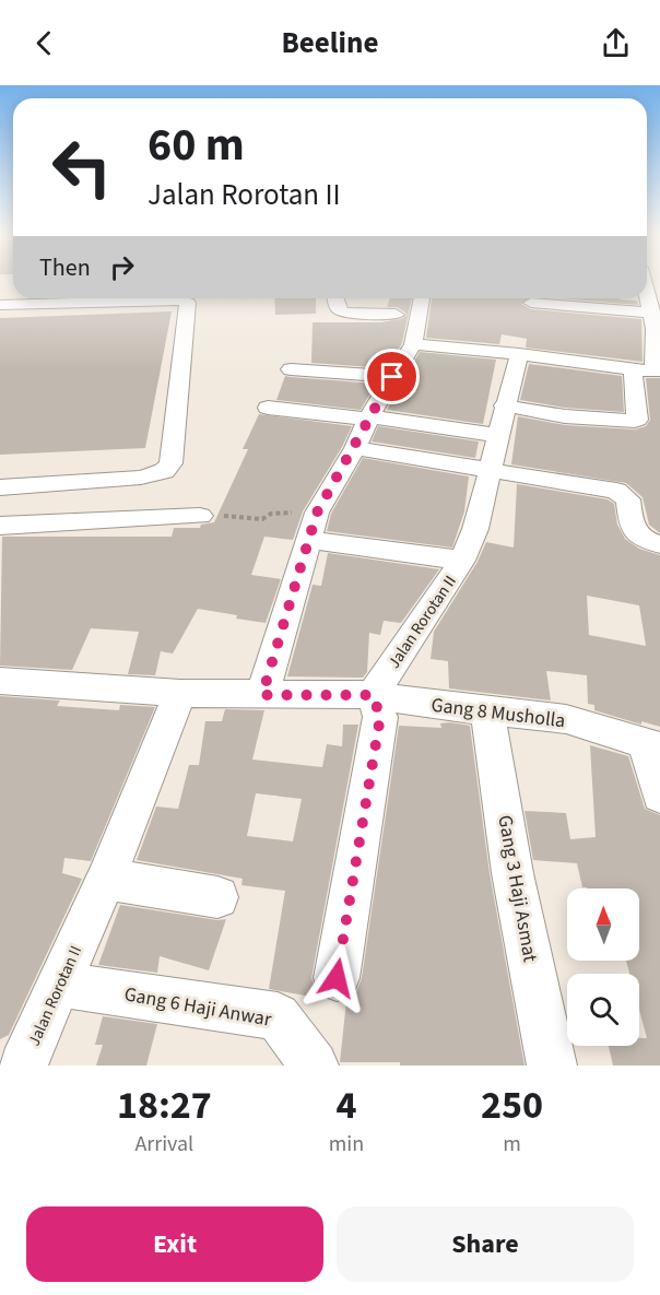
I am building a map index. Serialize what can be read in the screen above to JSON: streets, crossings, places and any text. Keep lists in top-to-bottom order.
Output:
{
  "streets": {
    "street": [
      "Jalan Rorotan II",
      "Gang 8 Musholla",
      "Gang 3 Haji Asmat",
      "Gang 6 Haji Anwar"
    ]
  },
  "crossings": [
    ["Jalan Rorotan II", "Gang 8 Musholla"],
    ["Jalan Rorotan II", "Gang 6 Haji Anwar"],
    ["Gang 8 Musholla", "Gang 3 Haji Asmat"]
  ],
  "north": "top",
  "page": {
    "header": "Beeline",
    "turn": ["60 m", "Jalan Rorotan II"],
    "then": "Then",
    "eta": [
      "18:27",
      "Arrival",
      "4",
      "min",
      "250",
      "m"
    ],
    "buttons": ["Exit", "Share"]
  }
}
